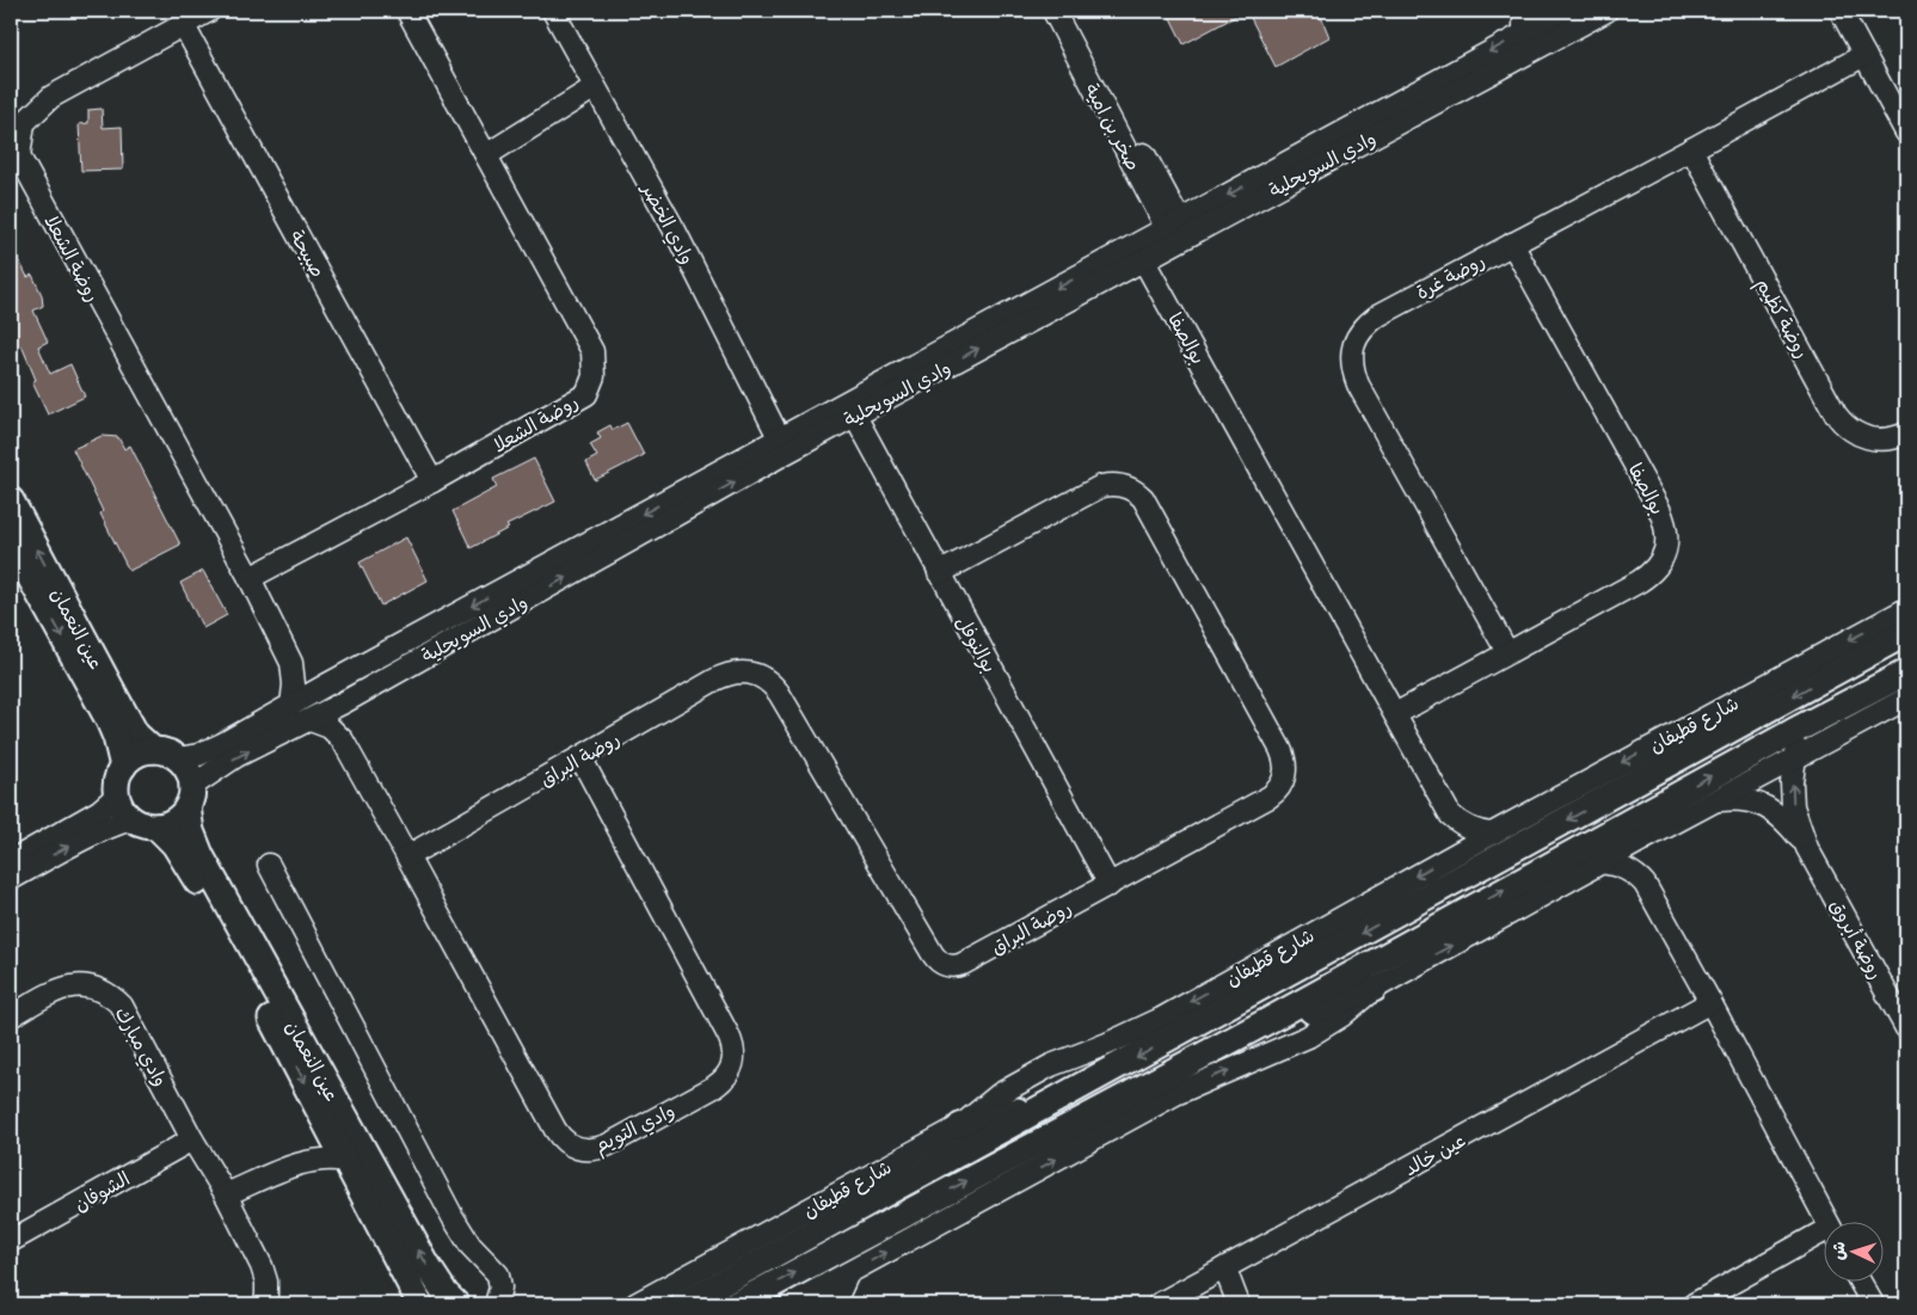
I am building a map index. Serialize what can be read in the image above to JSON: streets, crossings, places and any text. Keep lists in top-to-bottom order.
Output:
{
  "streets": {
    "street": [
      "صخر بن امية",
      "وادي السويحلية",
      "وادي الخضر",
      "صبيحة",
      "روضة الشعلا",
      "روضة غرة",
      "روضة كظيم",
      "بوالصفا",
      "عين النعمان",
      "بوالنوفل",
      "شارع قطيفان",
      "روضة البراق",
      "روضة أبروق",
      "وادي مبارك",
      "وادي التويم",
      "عين خالد",
      "الشوفان"
    ]
  },
  "crossings": [
    ["صخر بن امية", "وادي السويحلية"],
    ["وادي السويحلية", "وادي الخضر"],
    ["وادي السويحلية", "روضة الشعلا"],
    ["وادي السويحلية", "بوالصفا"],
    ["وادي السويحلية", "عين النعمان"],
    ["وادي السويحلية", "بوالنوفل"],
    ["وادي السويحلية", "وادي التويم"],
    ["صبيحة", "روضة الشعلا"],
    ["روضة غرة", "روضة كظيم"],
    ["روضة غرة", "بوالصفا"],
    ["بوالصفا", "شارع قطيفان"],
    ["بوالنوفل", "روضة البراق"],
    ["روضة البراق", "وادي التويم"],
    ["وادي مبارك", "الشوفان"]
  ],
  "north": "left"
}
